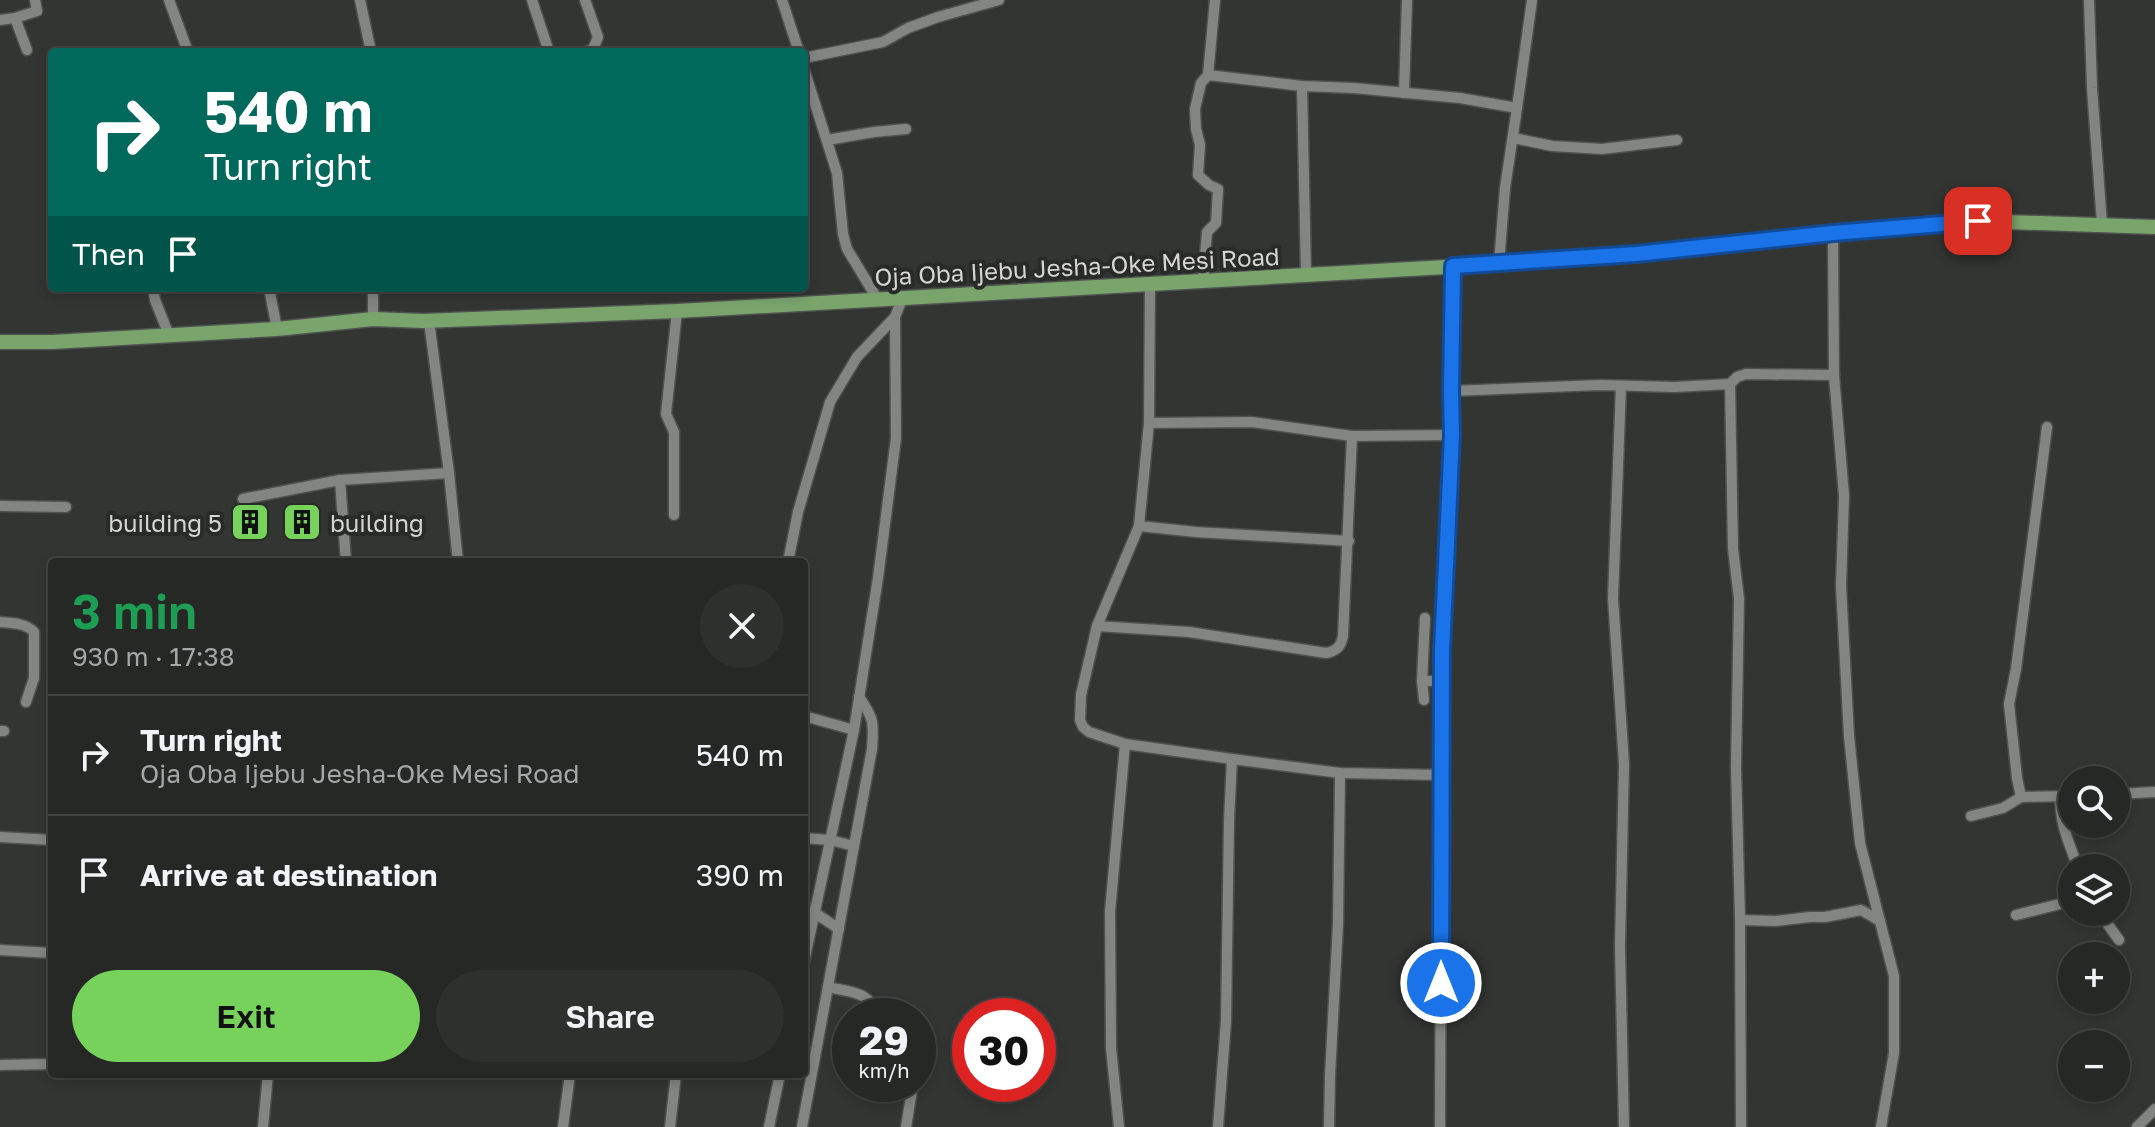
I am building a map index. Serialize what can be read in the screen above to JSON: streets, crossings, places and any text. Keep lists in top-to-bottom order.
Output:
{
  "streets": {
    "main road": ["Oja Oba Ijebu Jesha-Oke Mesi Road"]
  },
  "places": {
    "building": ["building 5", "building"]
  },
  "page": {
    "turn": ["540 m", "Turn right"],
    "then": "Then",
    "heading": ["3 min", "930 m · 17:38"],
    "list": [
      {
        "name": "Turn right",
        "note": "Oja Oba Ijebu Jesha-Oke Mesi Road",
        "value": "540 m"
      },
      {
        "name": "Arrive at destination",
        "value": "390 m"
      }
    ],
    "map_buttons": ["+", "−"],
    "buttons": ["Exit", "Share"],
    "speed": "29 km/h",
    "limit": "30"
  }
}
